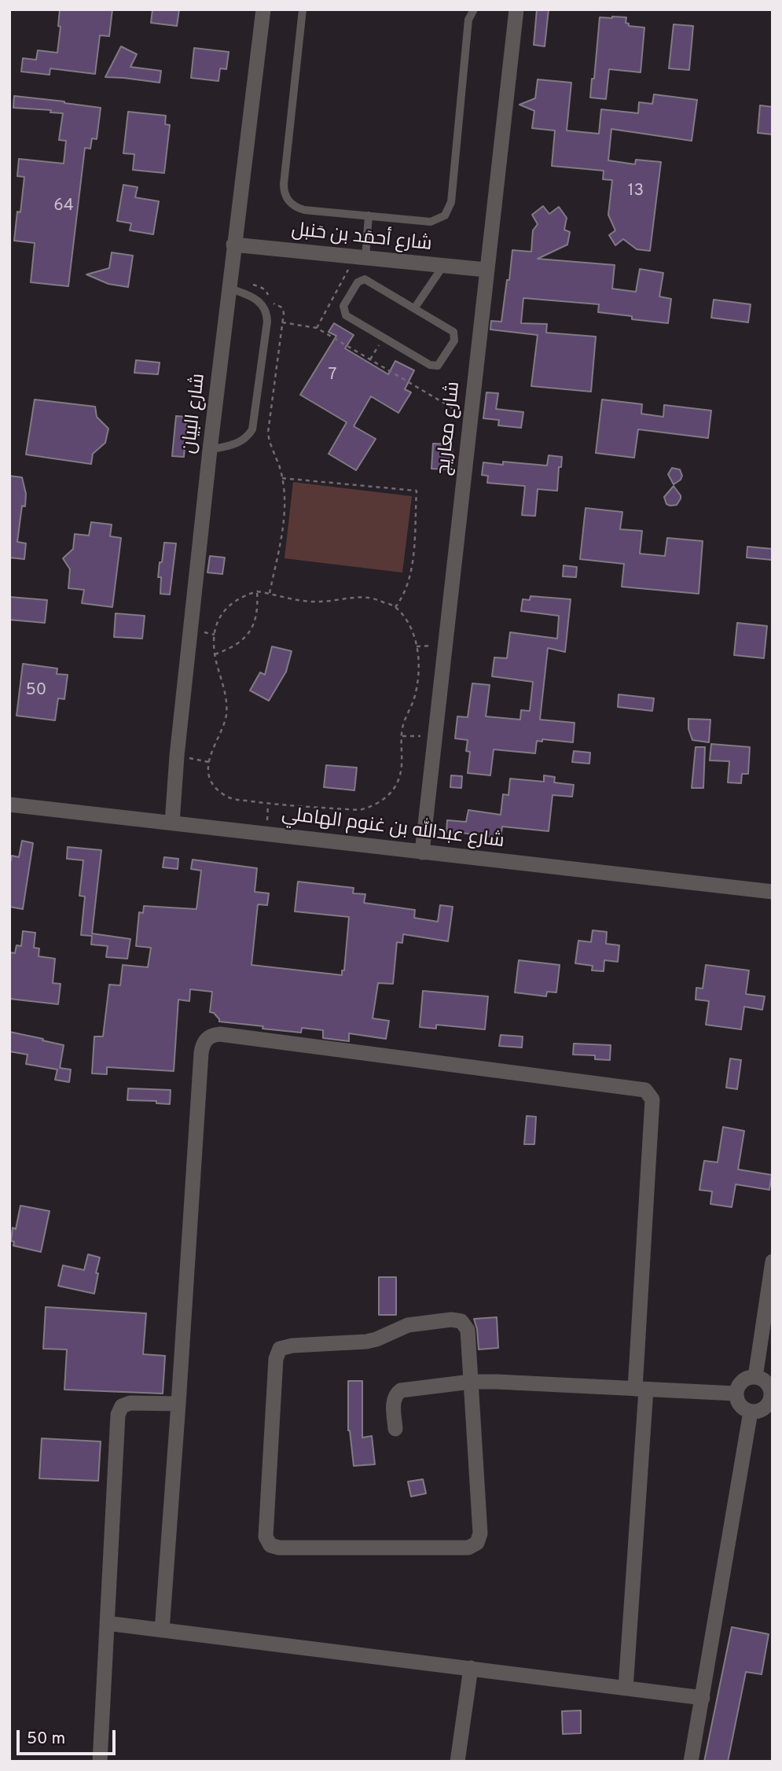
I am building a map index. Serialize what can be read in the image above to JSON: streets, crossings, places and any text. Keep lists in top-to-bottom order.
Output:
{
  "streets": {
    "street": [
      "شارع أحمَد بن حَنبل",
      "شارع البيان",
      "شارع معاريج",
      "شارع عبدالله بن غنوم الهاملي"
    ]
  },
  "crossings": [
    ["شارع أحمَد بن حَنبل", "شارع البيان"],
    ["شارع أحمَد بن حَنبل", "شارع معاريج"],
    ["شارع البيان", "شارع عبدالله بن غنوم الهاملي"],
    ["شارع معاريج", "شارع عبدالله بن غنوم الهاملي"]
  ],
  "house_numbers": [
    "13",
    "64",
    "7",
    "50"
  ],
  "scale_bar": "50 m"
}
